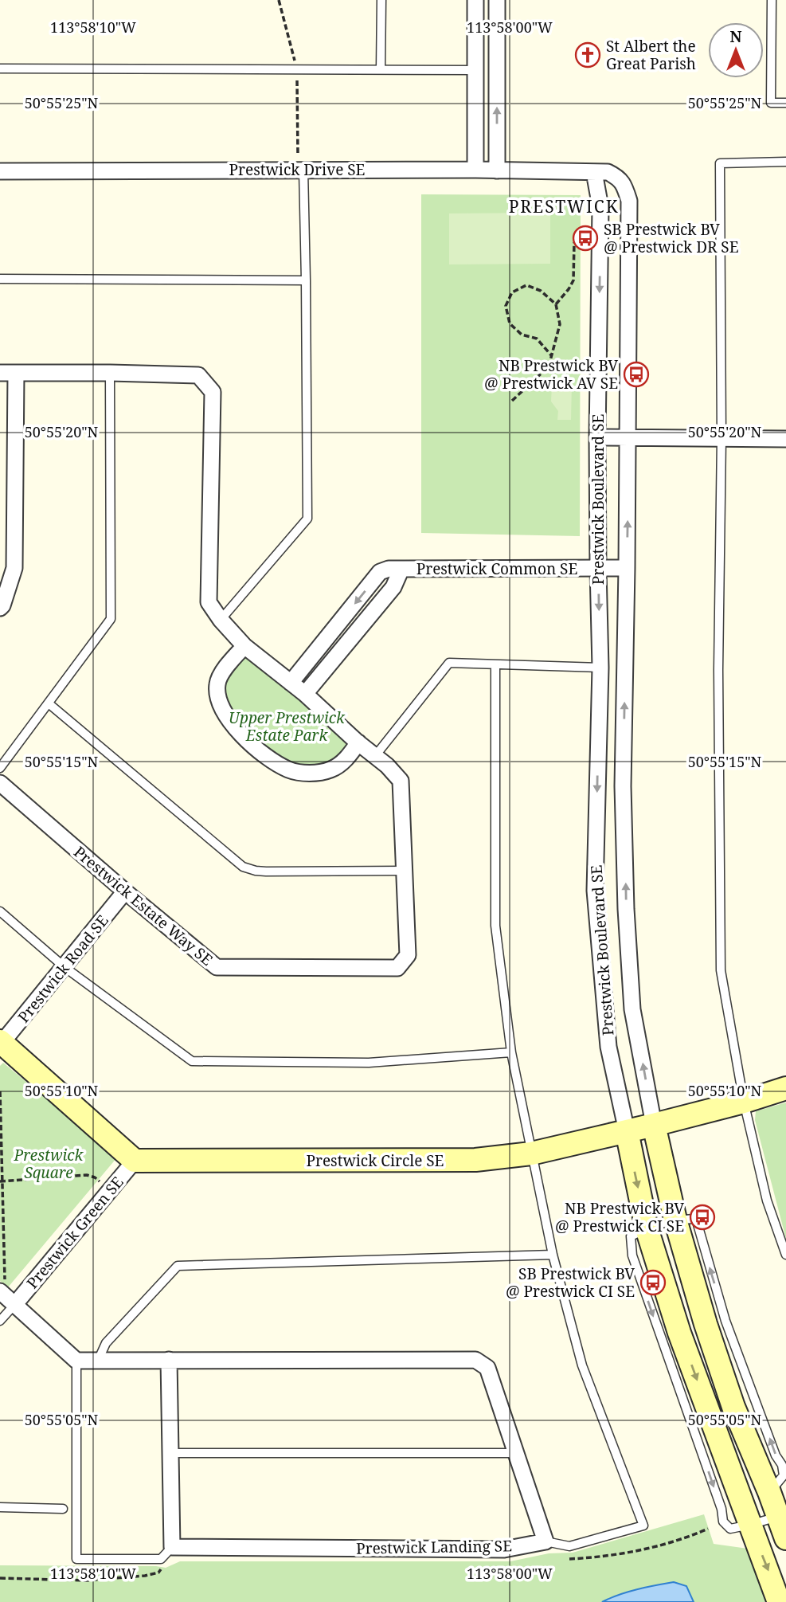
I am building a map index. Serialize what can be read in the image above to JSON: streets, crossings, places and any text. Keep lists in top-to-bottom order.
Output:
{
  "streets": {
    "street": [
      "Prestwick Drive SE",
      "Prestwick Boulevard SE",
      "Prestwick Common SE",
      "Prestwick Estate Way SE",
      "Prestwick Road SE",
      "Prestwick Circle SE",
      "Prestwick Green SE",
      "Prestwick Landing SE"
    ]
  },
  "crossings": [
    ["Prestwick Drive SE", "Prestwick Boulevard SE"],
    ["Prestwick Boulevard SE", "Prestwick Common SE"],
    ["Prestwick Boulevard SE", "Prestwick Circle SE"],
    ["Prestwick Common SE", "Prestwick Estate Way SE"],
    ["Prestwick Estate Way SE", "Prestwick Road SE"],
    ["Prestwick Circle SE", "Prestwick Green SE"]
  ],
  "districts": ["PRESTWICK"],
  "parks": ["Upper Prestwick Estate Park", "Prestwick Square"],
  "places": {
    "church": ["St Albert the Great Parish"],
    "bus stop": [
      "SB Prestwick BV @ Prestwick DR SE",
      "NB Prestwick BV @ Prestwick AV SE",
      "NB Prestwick BV @ Prestwick CI SE",
      "SB Prestwick BV @ Prestwick CI SE"
    ]
  },
  "north": "top",
  "coordinates": [
    "113°58'10\"W",
    "113°58'00\"W",
    "50°55'25\"N",
    "50°55'20\"N",
    "50°55'15\"N",
    "50°55'10\"N",
    "50°55'05\"N"
  ]
}
